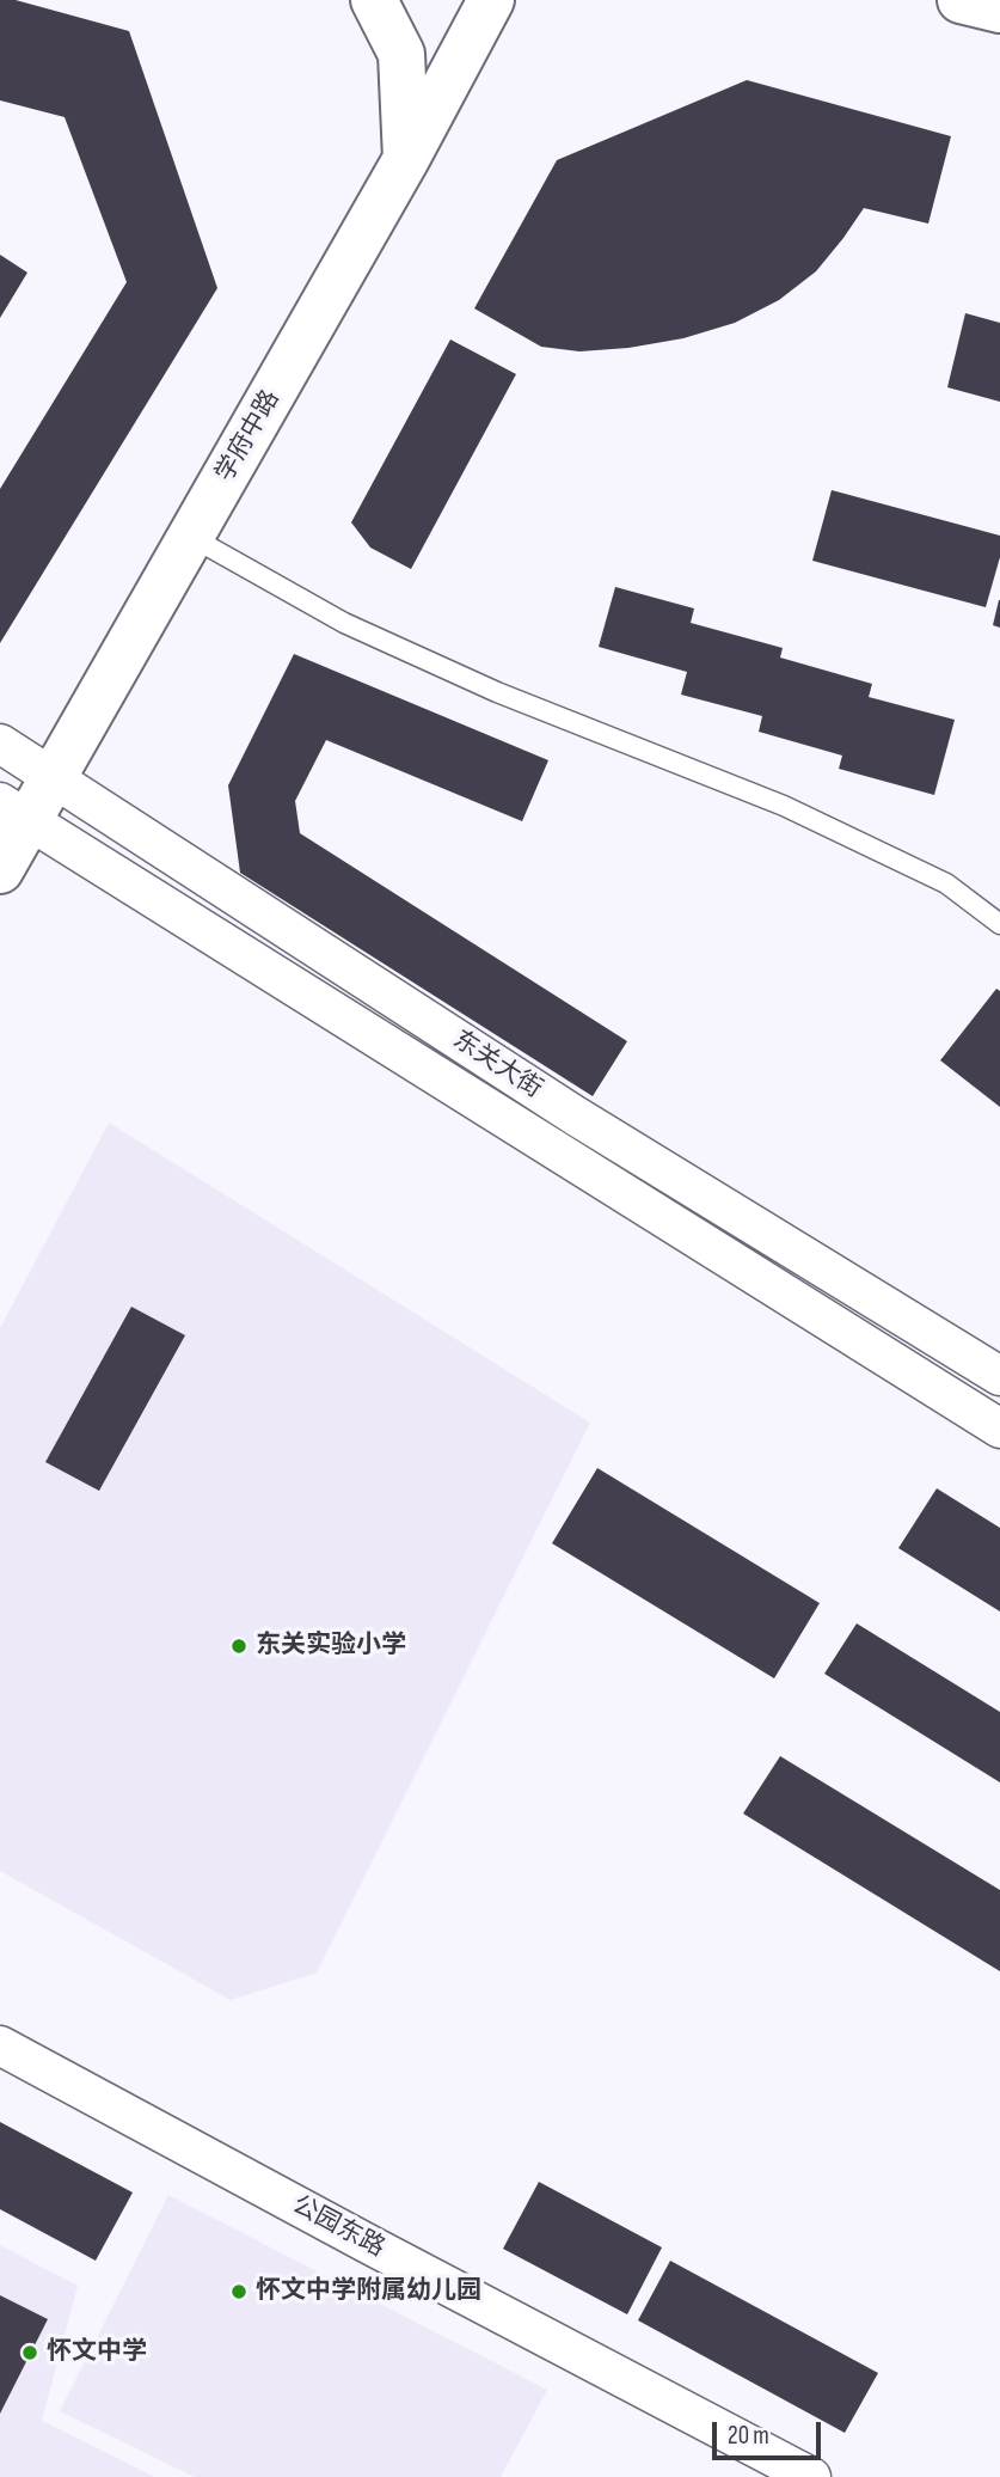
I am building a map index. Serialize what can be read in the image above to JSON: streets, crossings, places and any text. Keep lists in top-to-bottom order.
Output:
{
  "streets": {
    "street": ["学府中路", "东关大街", "公园东路"]
  },
  "crossings": [
    ["学府中路", "东关大街"]
  ],
  "places": ["东关实验小学", "怀文中学附属幼儿园", "怀文中学"],
  "scale_bar": "20 m"
}
